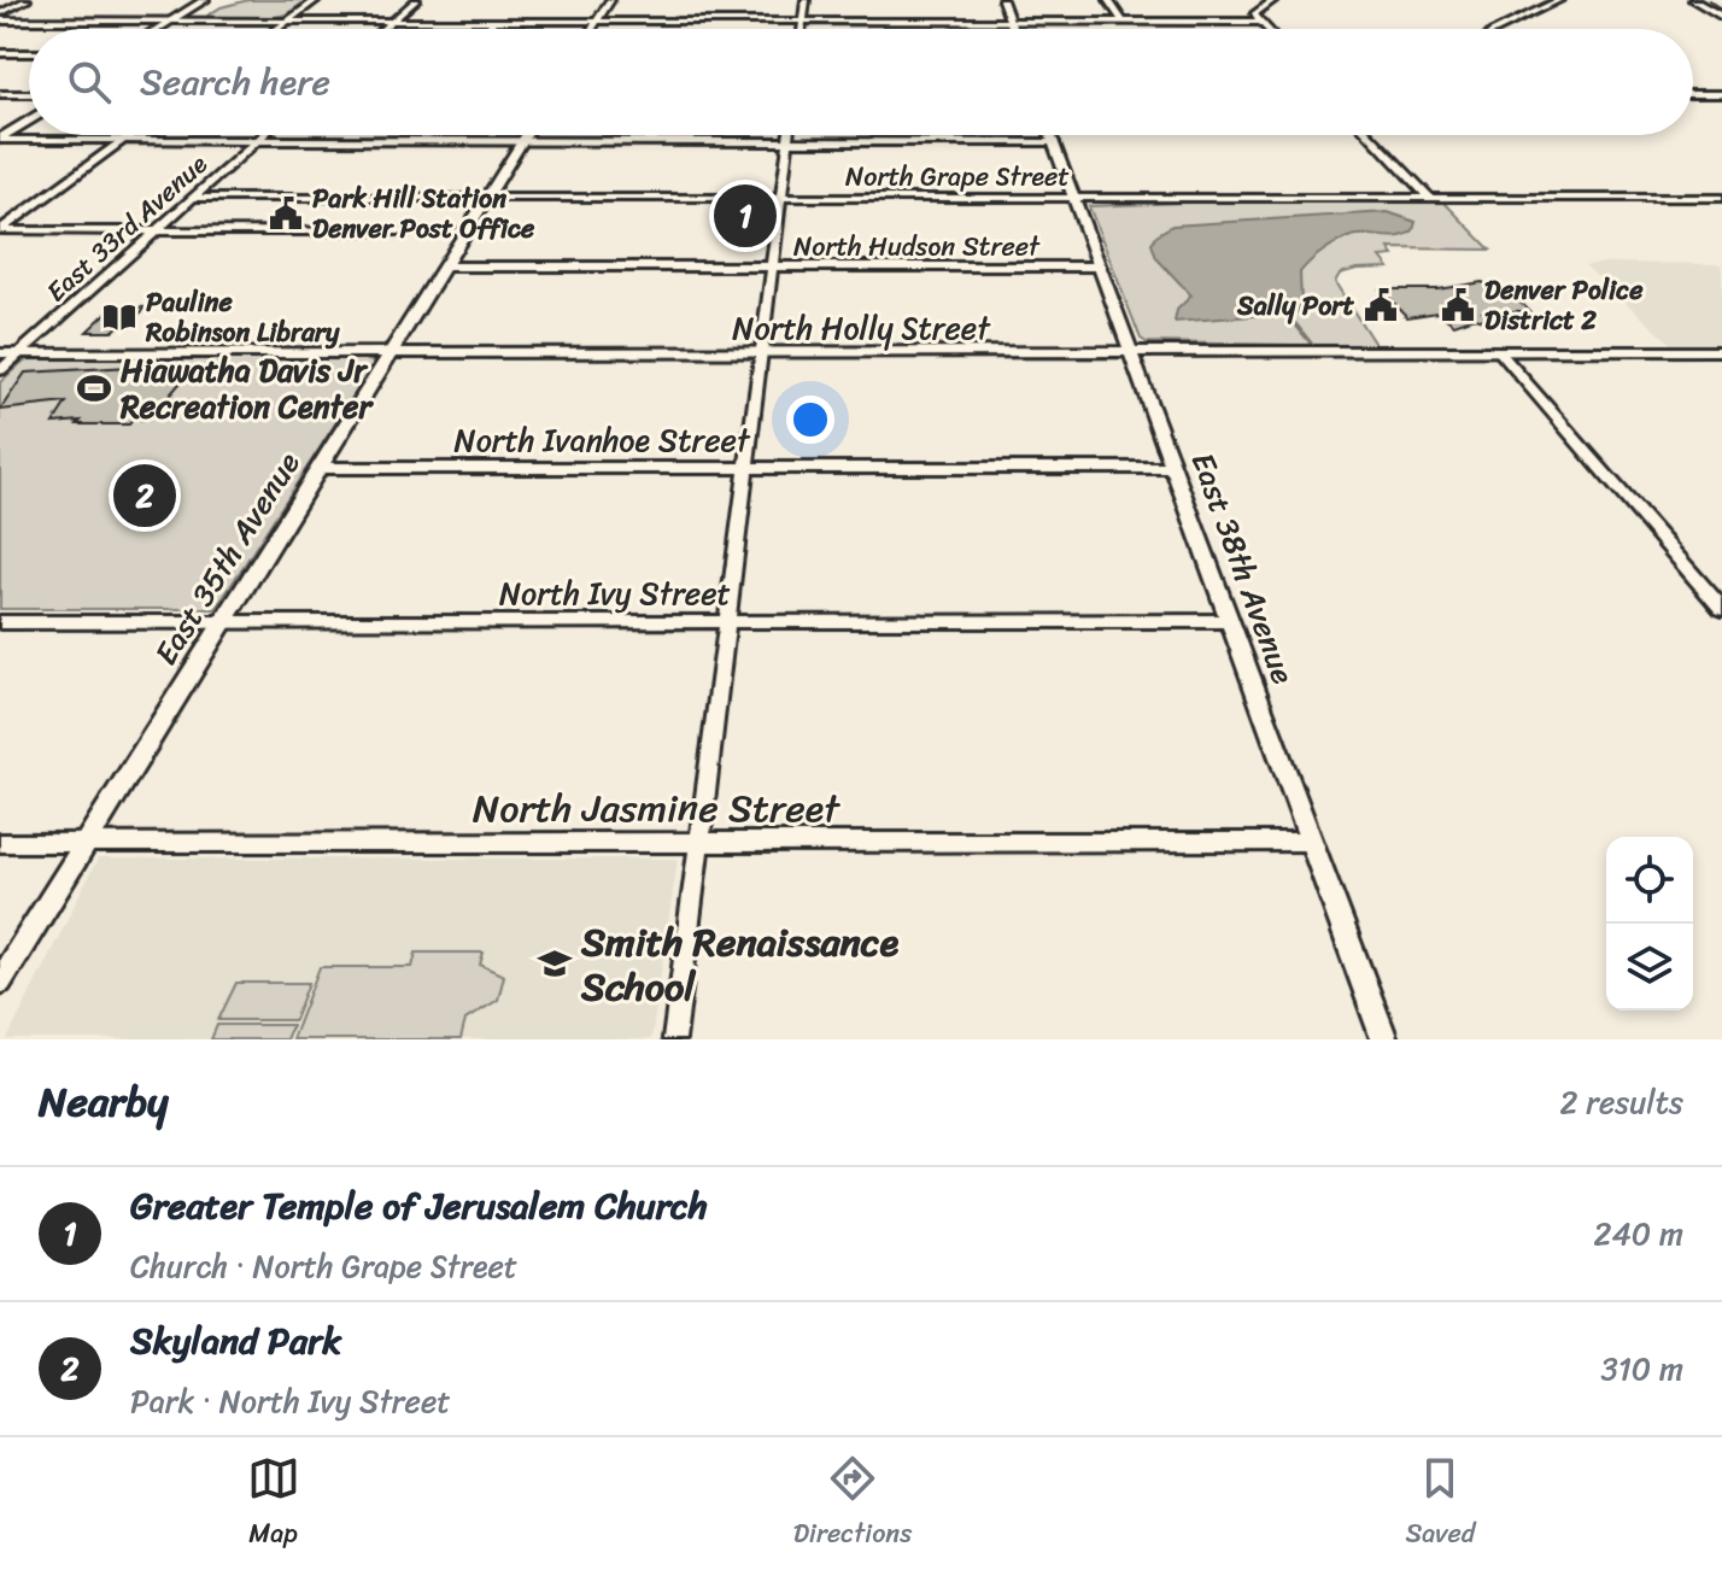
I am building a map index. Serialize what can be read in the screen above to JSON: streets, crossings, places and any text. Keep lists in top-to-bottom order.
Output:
{
  "streets": {
    "street": [
      "North Grape Street",
      "East 33rd Avenue",
      "North Hudson Street",
      "North Holly Street",
      "North Ivanhoe Street",
      "East 35th Avenue",
      "East 38th Avenue",
      "North Ivy Street",
      "North Jasmine Street"
    ]
  },
  "crossings": [
    ["North Grape Street", "East 33rd Avenue"],
    ["North Grape Street", "East 35th Avenue"],
    ["North Grape Street", "East 38th Avenue"],
    ["East 33rd Avenue", "North Holly Street"],
    ["North Hudson Street", "East 35th Avenue"],
    ["North Hudson Street", "East 38th Avenue"],
    ["North Holly Street", "East 35th Avenue"],
    ["North Holly Street", "East 38th Avenue"],
    ["North Ivanhoe Street", "East 35th Avenue"],
    ["North Ivanhoe Street", "East 38th Avenue"],
    ["East 35th Avenue", "North Ivy Street"],
    ["East 35th Avenue", "North Jasmine Street"],
    ["East 38th Avenue", "North Ivy Street"],
    ["East 38th Avenue", "North Jasmine Street"]
  ],
  "places": {
    "public building": ["Park Hill Station Denver Post Office", "Sally Port", "Denver Police District 2"],
    "library": ["Pauline Robinson Library"],
    "sports": ["Hiawatha Davis Jr Recreation Center"],
    "school or university": ["Smith Renaissance School"]
  },
  "page": {
    "search": "Search here",
    "pins": ["1", "2"],
    "heading": ["Nearby", "2 results"],
    "list": [
      {
        "mark": "1",
        "name": "Greater Temple of Jerusalem Church",
        "note": "Church · North Grape Street",
        "value": "240 m"
      },
      {
        "mark": "2",
        "name": "Skyland Park",
        "note": "Park · North Ivy Street",
        "value": "310 m"
      }
    ],
    "nav": ["Map", "Directions", "Saved"]
  }
}
